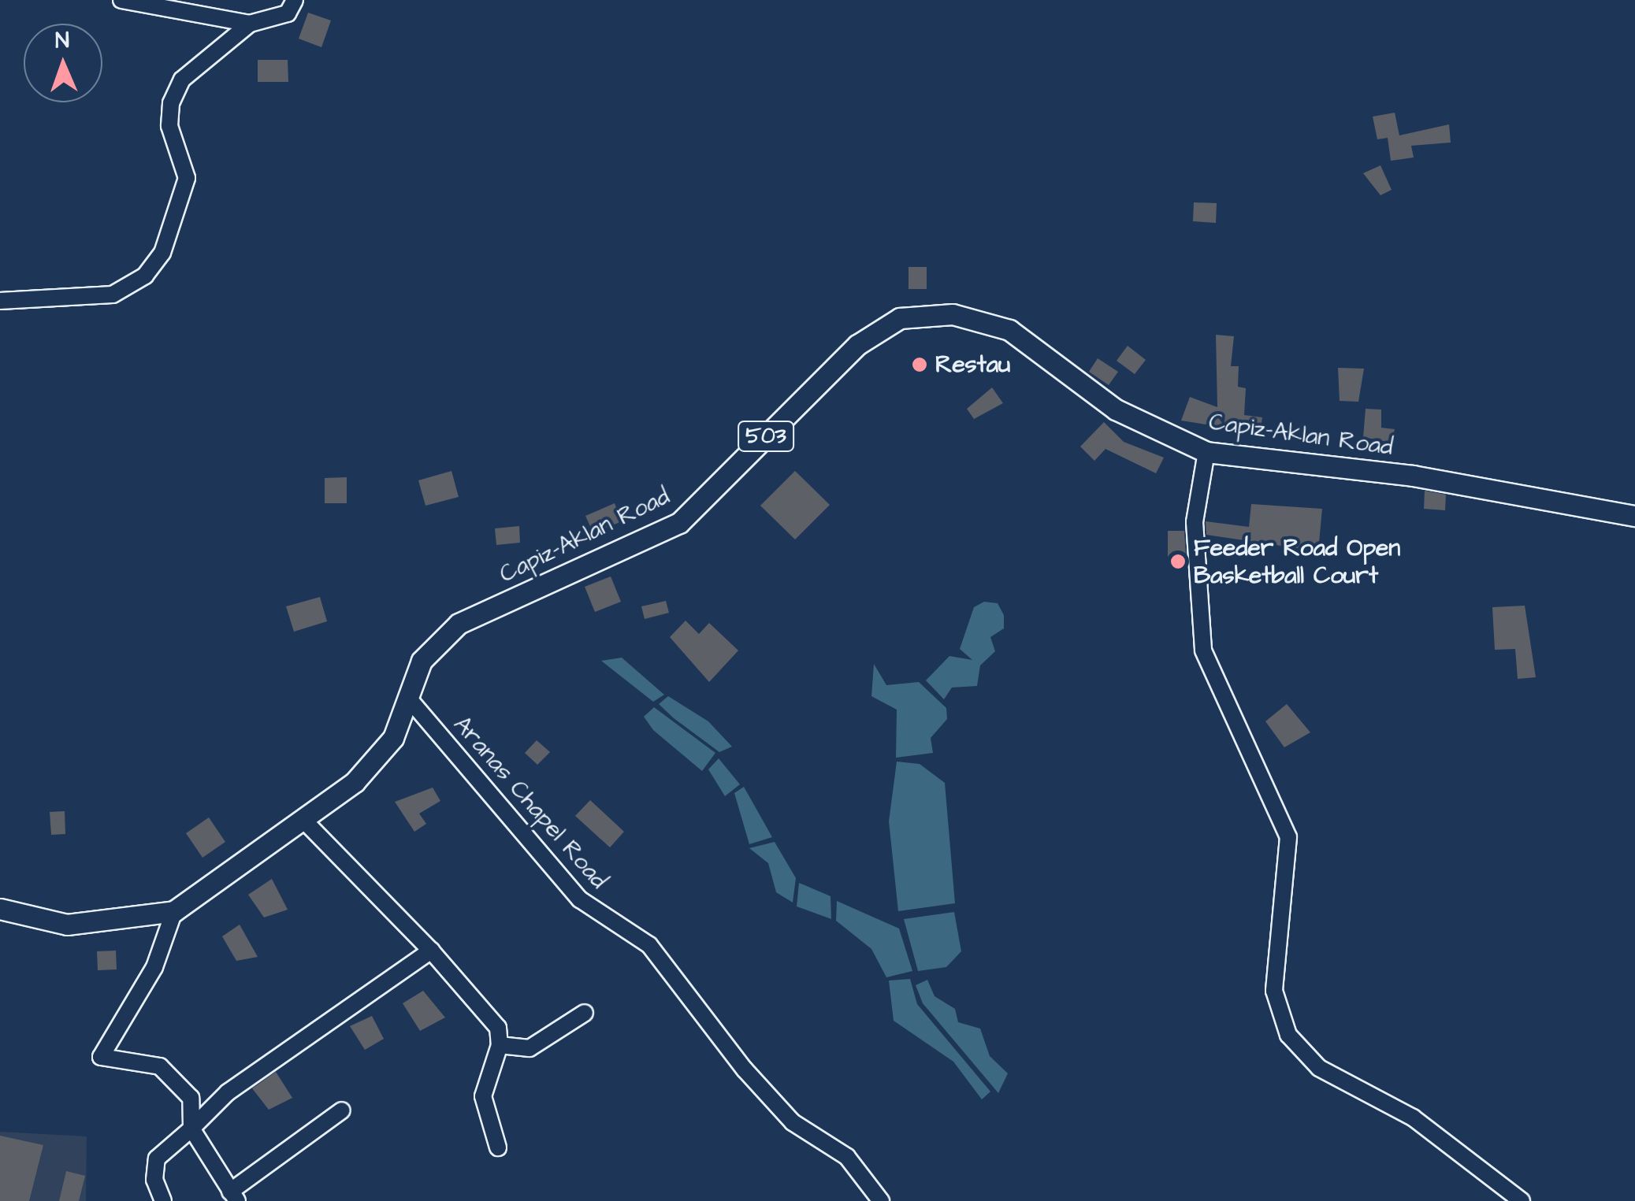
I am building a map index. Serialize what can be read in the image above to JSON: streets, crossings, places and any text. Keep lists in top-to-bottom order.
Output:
{
  "streets": {
    "main road": ["Capiz-Aklan Road", "503"],
    "street": ["Aranas Chapel Road"]
  },
  "crossings": [
    ["Capiz-Aklan Road", "Aranas Chapel Road"]
  ],
  "places": ["Restau", "Feeder Road Open Basketball Court"],
  "north": "top"
}
